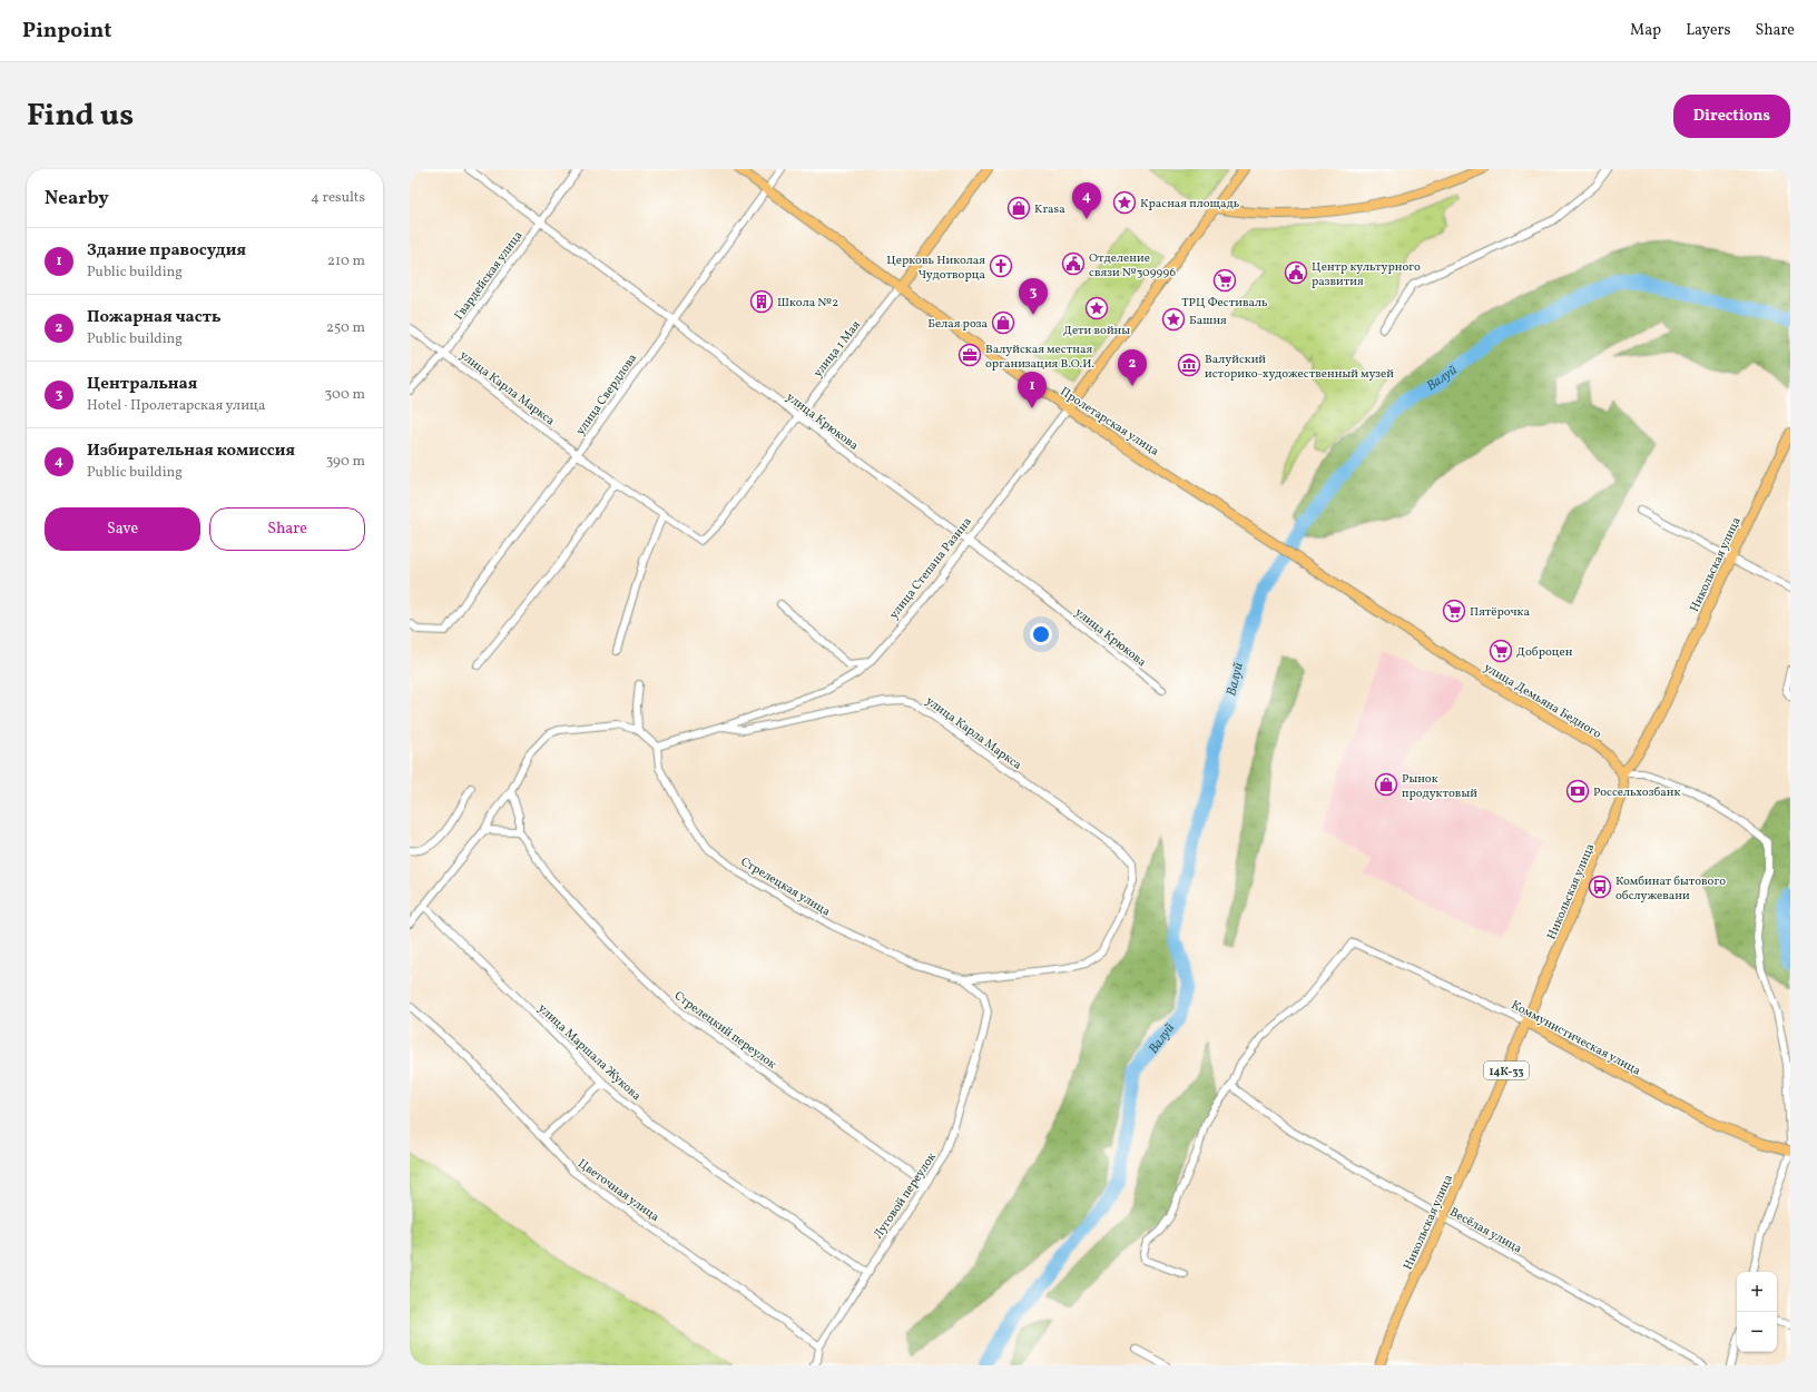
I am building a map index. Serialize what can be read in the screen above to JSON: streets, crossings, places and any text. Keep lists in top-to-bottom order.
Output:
{
  "streets": {
    "main road": [
      "улица 1 Мая",
      "Пролетарская улица",
      "Никольская улица",
      "улица Степана Разина",
      "улица Демьяна Бедного",
      "Коммунистическая улица",
      "14К-33"
    ],
    "street": [
      "Гвардейская улица",
      "улица Карла Маркса",
      "улица Свердлова",
      "улица Крюкова",
      "Стрелецкая улица",
      "Стрелецкий переулок",
      "улица Маршала Жукова",
      "Цветочная улица",
      "Луговой переулок",
      "Весёлая улица"
    ]
  },
  "crossings": [
    ["Гвардейская улица", "улица Карла Маркса"],
    ["Гвардейская улица", "улица Крюкова"],
    ["улица 1 Мая", "улица Карла Маркса"],
    ["улица 1 Мая", "улица Крюкова"],
    ["улица 1 Мая", "Пролетарская улица"],
    ["улица Карла Маркса", "улица Свердлова"],
    ["улица Карла Маркса", "улица Степана Разина"],
    ["улица Карла Маркса", "Стрелецкая улица"],
    ["улица Карла Маркса", "Луговой переулок"],
    ["улица Свердлова", "улица Крюкова"],
    ["улица Свердлова", "Пролетарская улица"],
    ["улица Крюкова", "улица Степана Разина"],
    ["Пролетарская улица", "улица Степана Разина"],
    ["Пролетарская улица", "улица Демьяна Бедного"],
    ["Никольская улица", "улица Демьяна Бедного"],
    ["Никольская улица", "Коммунистическая улица"],
    ["Никольская улица", "Весёлая улица"],
    ["улица Степана Разина", "Стрелецкая улица"],
    ["Стрелецкая улица", "Луговой переулок"],
    ["Стрелецкий переулок", "Луговой переулок"],
    ["Коммунистическая улица", "Весёлая улица"],
    ["улица Маршала Жукова", "Луговой переулок"],
    ["Цветочная улица", "Луговой переулок"]
  ],
  "water": ["Валуй"],
  "places": {
    "place": ["Красная площадь", "Дети войны", "Башня"],
    "shop": ["Krasa", "Белая роза", "Рынок продуктовый"],
    "public building": ["Отделение связи №309996", "Центр культурного развития"],
    "church": ["Церковь Николая Чудотворца"],
    "supermarket": ["ТРЦ Фестиваль", "Пятёрочка", "Доброцен"],
    "building": ["Школа №2"],
    "office": ["Валуйская местная организация В.О.И."],
    "museum": ["Валуйский историко-художественный музей"],
    "bank": ["Россельхозбанк"],
    "bus stop": ["Комбинат бытового обслужевани"]
  },
  "page": {
    "header": "Pinpoint",
    "nav": ["Map", "Layers", "Share"],
    "title": "Find us",
    "buttons": [
      "Directions",
      ["Save", "Share"]
    ],
    "heading": ["Nearby", "4 results"],
    "pins": [
      "4",
      "3",
      "2",
      "1"
    ],
    "list": [
      {
        "mark": "1",
        "name": "Здание правосудия",
        "note": "Public building",
        "value": "210 m"
      },
      {
        "mark": "2",
        "name": "Пожарная часть",
        "note": "Public building",
        "value": "250 m"
      },
      {
        "mark": "3",
        "name": "Центральная",
        "note": "Hotel · Пролетарская улица",
        "value": "300 m"
      },
      {
        "mark": "4",
        "name": "Избирательная комиссия",
        "note": "Public building",
        "value": "390 m"
      }
    ],
    "map_buttons": ["+", "−"]
  }
}
